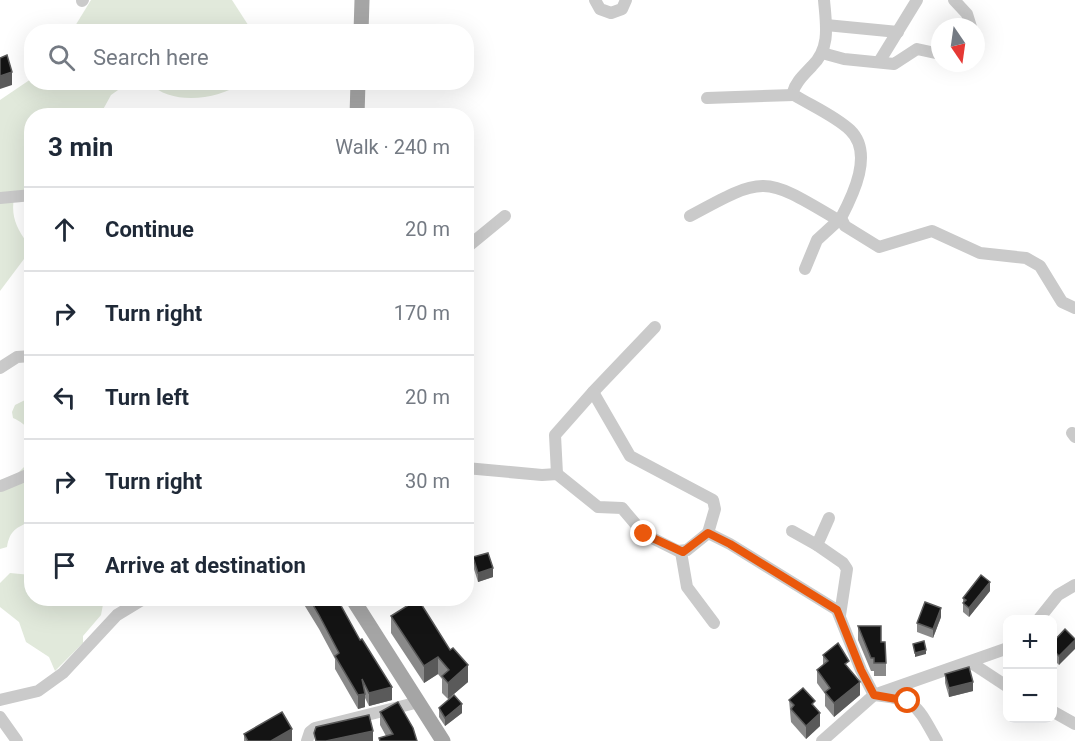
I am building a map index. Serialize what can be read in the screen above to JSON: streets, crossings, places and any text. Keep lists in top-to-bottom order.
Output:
{
  "north": "bottom",
  "page": {
    "search": "Search here",
    "heading": ["3 min", "Walk · 240 m"],
    "list": [
      ["Continue", "20 m"],
      ["Turn right", "170 m"],
      ["Turn left", "20 m"],
      ["Turn right", "30 m"],
      "Arrive at destination"
    ],
    "map_buttons": ["+", "−"]
  }
}
